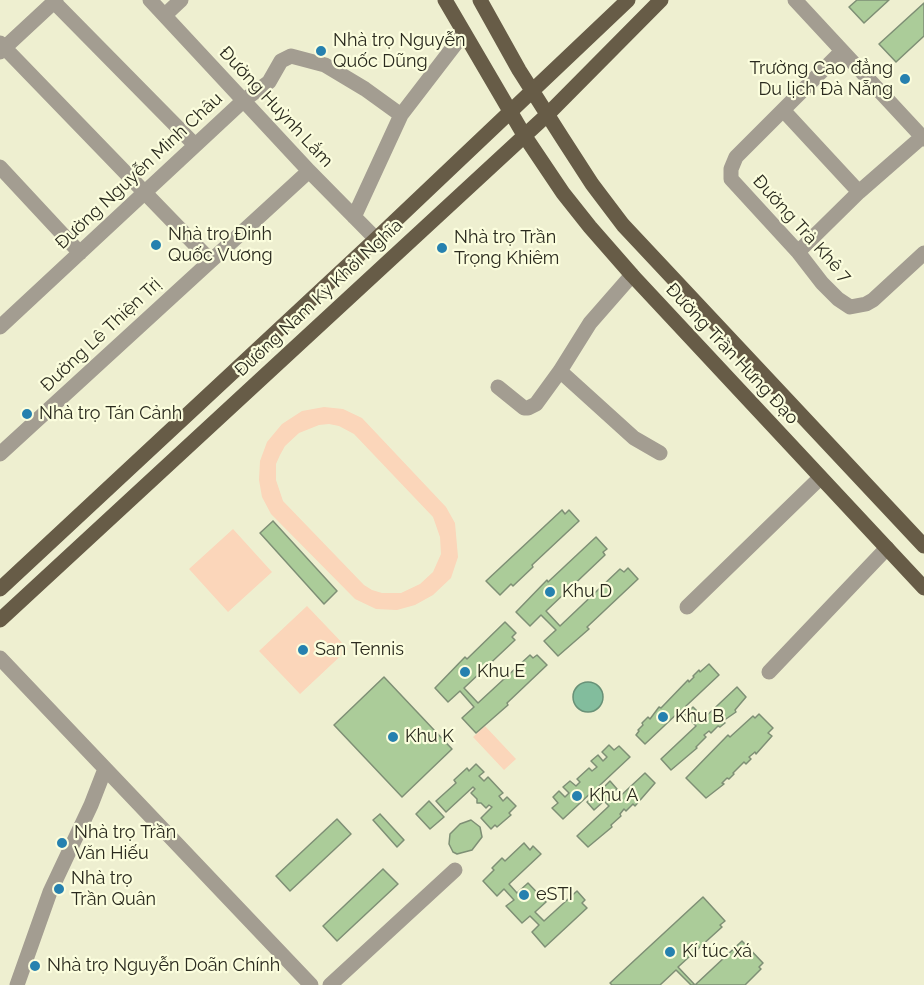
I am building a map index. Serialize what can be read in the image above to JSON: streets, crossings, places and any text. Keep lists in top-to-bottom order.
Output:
{
  "streets": {
    "main road": ["Đường Nam Kỳ Khởi Nghĩa", "Đường Trần Hưng Đạo"],
    "street": [
      "Đường Huỳnh Lắm",
      "Đường Nguyễn Minh Châu",
      "Đường Trà Khê 7",
      "Đường Lê Thiện Trị"
    ]
  },
  "crossings": [
    ["Đường Huỳnh Lắm", "Đường Nguyễn Minh Châu"],
    ["Đường Huỳnh Lắm", "Đường Nam Kỳ Khởi Nghĩa"],
    ["Đường Huỳnh Lắm", "Đường Lê Thiện Trị"],
    ["Đường Nam Kỳ Khởi Nghĩa", "Đường Trần Hưng Đạo"]
  ],
  "places": [
    "Nhà trọ Nguyễn Quốc Dũng",
    "Trường Cao đẳng Du lịch Đà Nẵng",
    "Nhà trọ Đinh Quốc Vương",
    "Nhà trọ Trần Trọng Khiêm",
    "Nhà trọ Tán Cảnh",
    "Khu D",
    "San Tennis",
    "Khu E",
    "Khu B",
    "Khu K",
    "Khu A",
    "Nhà trọ Trần Văn Hiếu",
    "Nhà trọ Trần Quân",
    "eSTI",
    "Kí túc xá",
    "Nhà trọ Nguyễn Doãn Chính"
  ]
}
